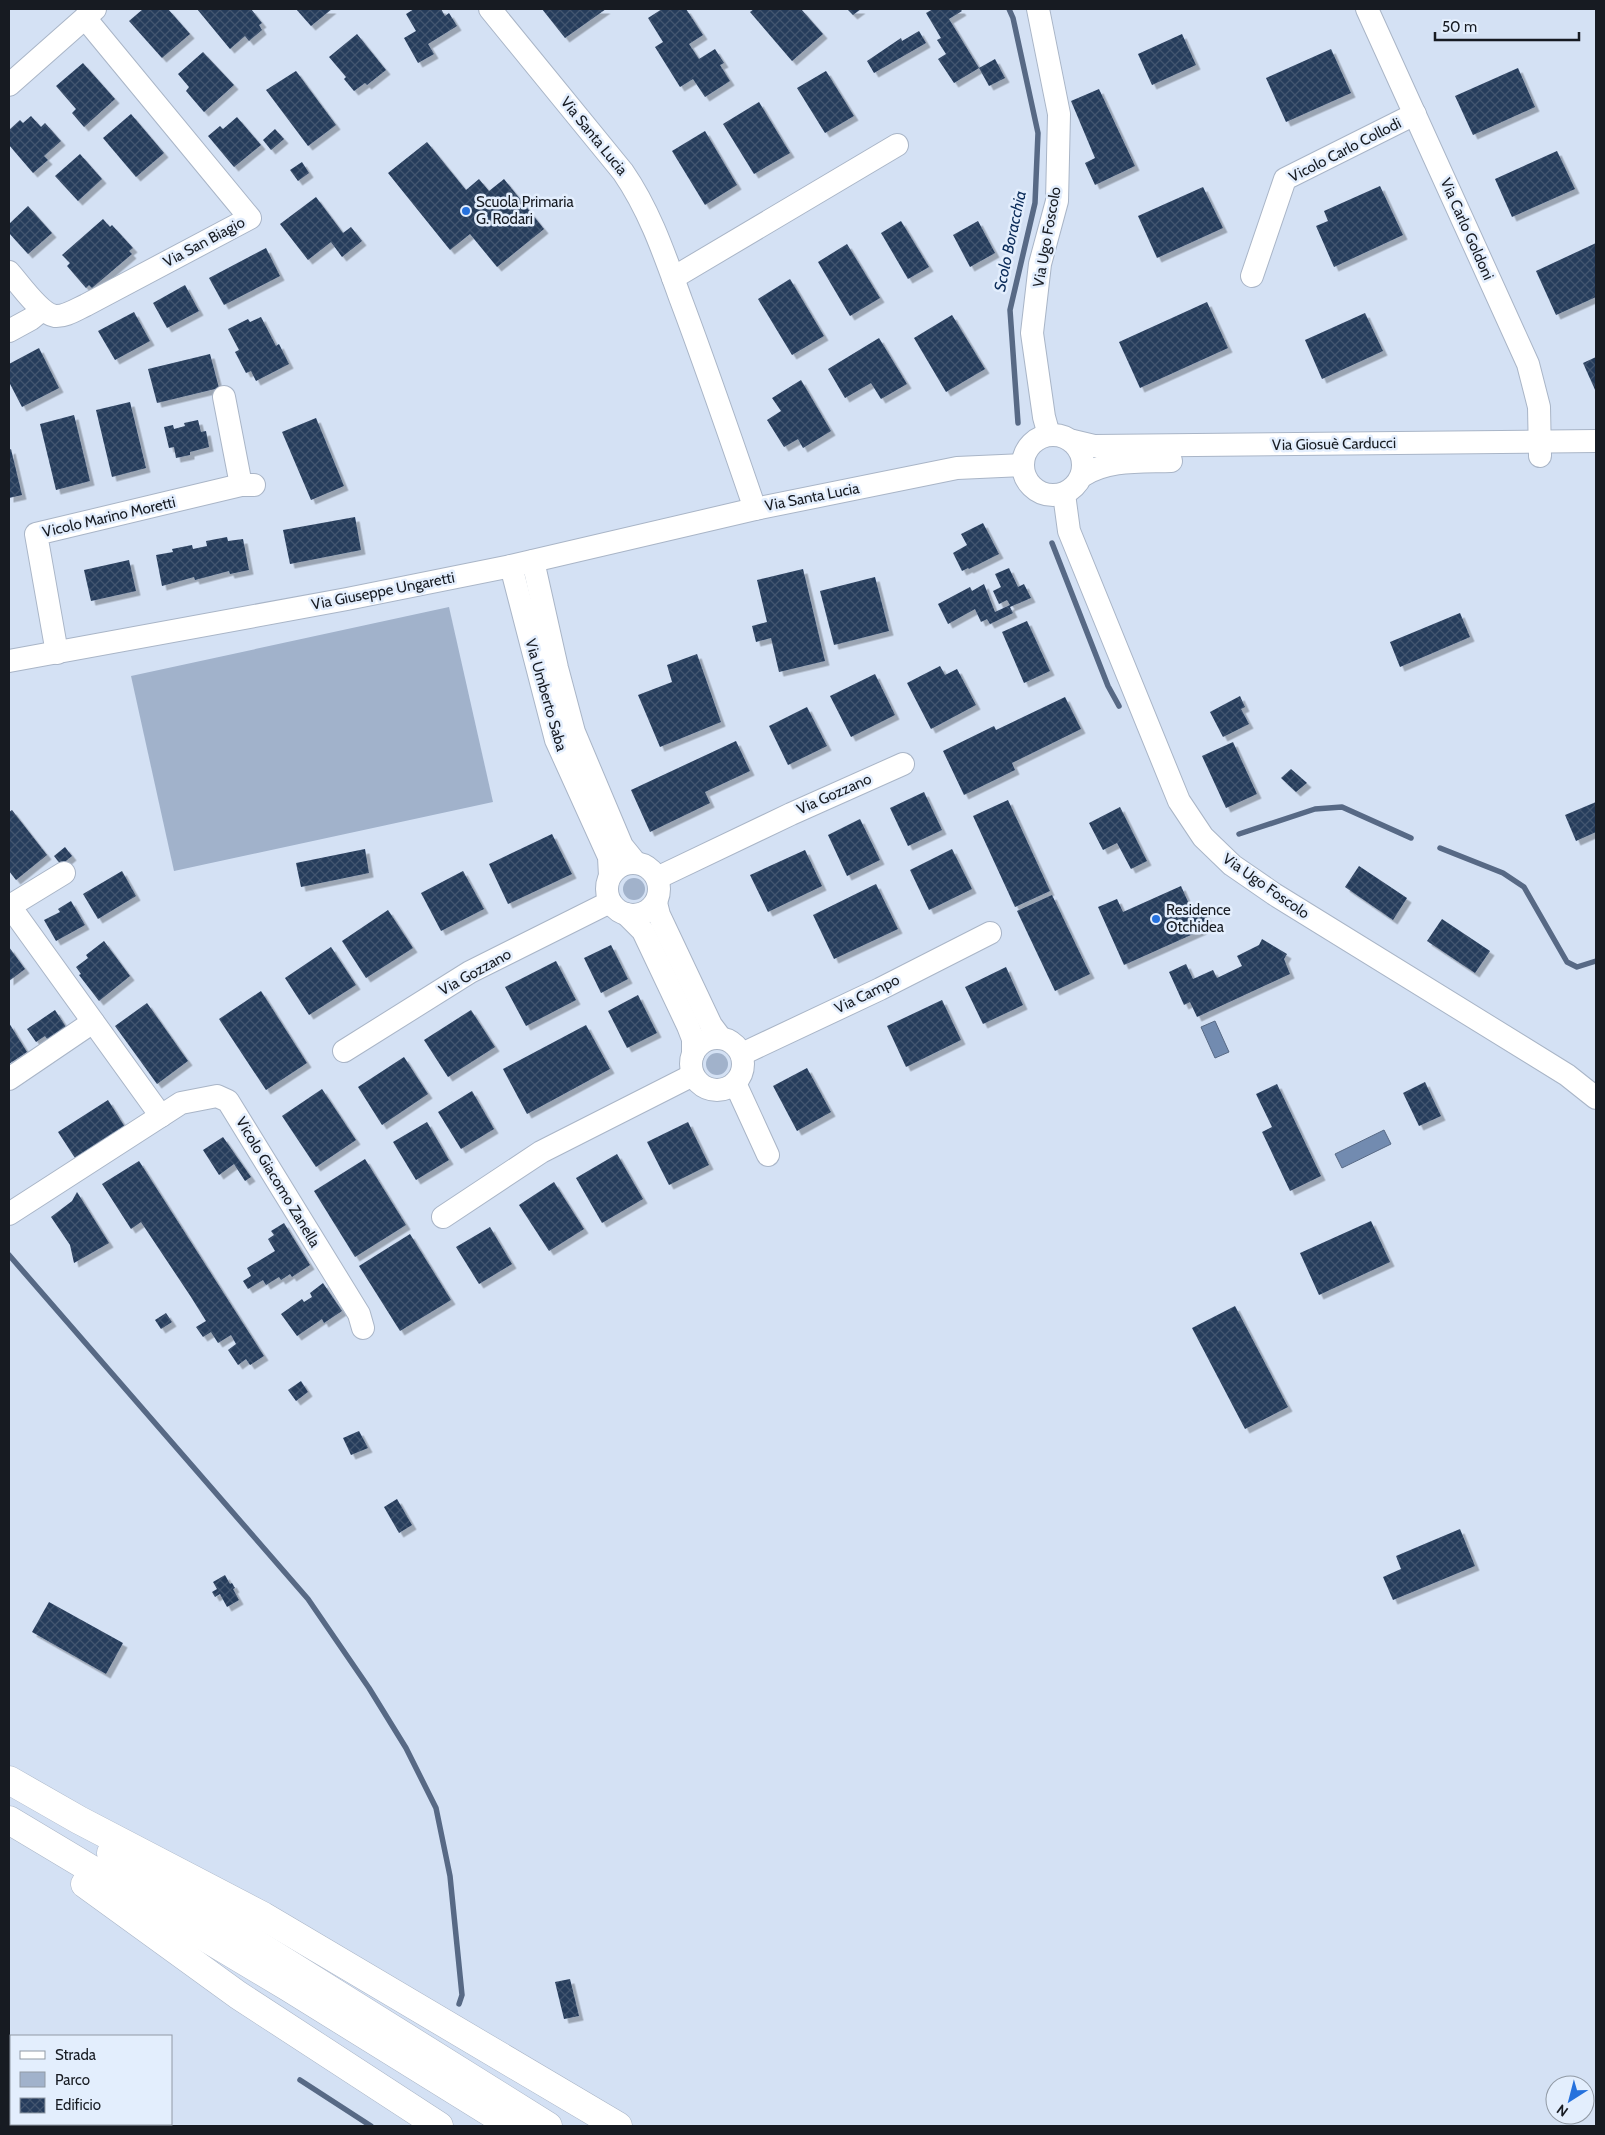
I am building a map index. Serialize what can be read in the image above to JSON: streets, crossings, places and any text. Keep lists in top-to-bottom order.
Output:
{
  "streets": {
    "street": [
      "Via Santa Lucia",
      "Vicolo Carlo Collodi",
      "Via Carlo Goldoni",
      "Via Ugo Foscolo",
      "Via San Biagio",
      "Via Giosuè Carducci",
      "Vicolo Marino Moretti",
      "Via Giuseppe Ungaretti",
      "Via Umberto Saba",
      "Via Gozzano",
      "Via Campo",
      "Vicolo Giacomo Zanella"
    ]
  },
  "crossings": [
    ["Via Santa Lucia", "Via Ugo Foscolo"],
    ["Via Santa Lucia", "Via Giosuè Carducci"],
    ["Via Santa Lucia", "Via Giuseppe Ungaretti"],
    ["Vicolo Carlo Collodi", "Via Carlo Goldoni"],
    ["Via Carlo Goldoni", "Via Giosuè Carducci"],
    ["Via Ugo Foscolo", "Via Giosuè Carducci"],
    ["Vicolo Marino Moretti", "Via Giuseppe Ungaretti"],
    ["Via Giuseppe Ungaretti", "Via Umberto Saba"],
    ["Via Umberto Saba", "Via Gozzano"]
  ],
  "water": ["Scolo Boracchia"],
  "places": ["Scuola Primaria G. Rodari", "Residence Otchidea"],
  "legend": ["Strada", "Parco", "Edificio"],
  "scale_bar": "50 m",
  "north": "bottom left"
}
